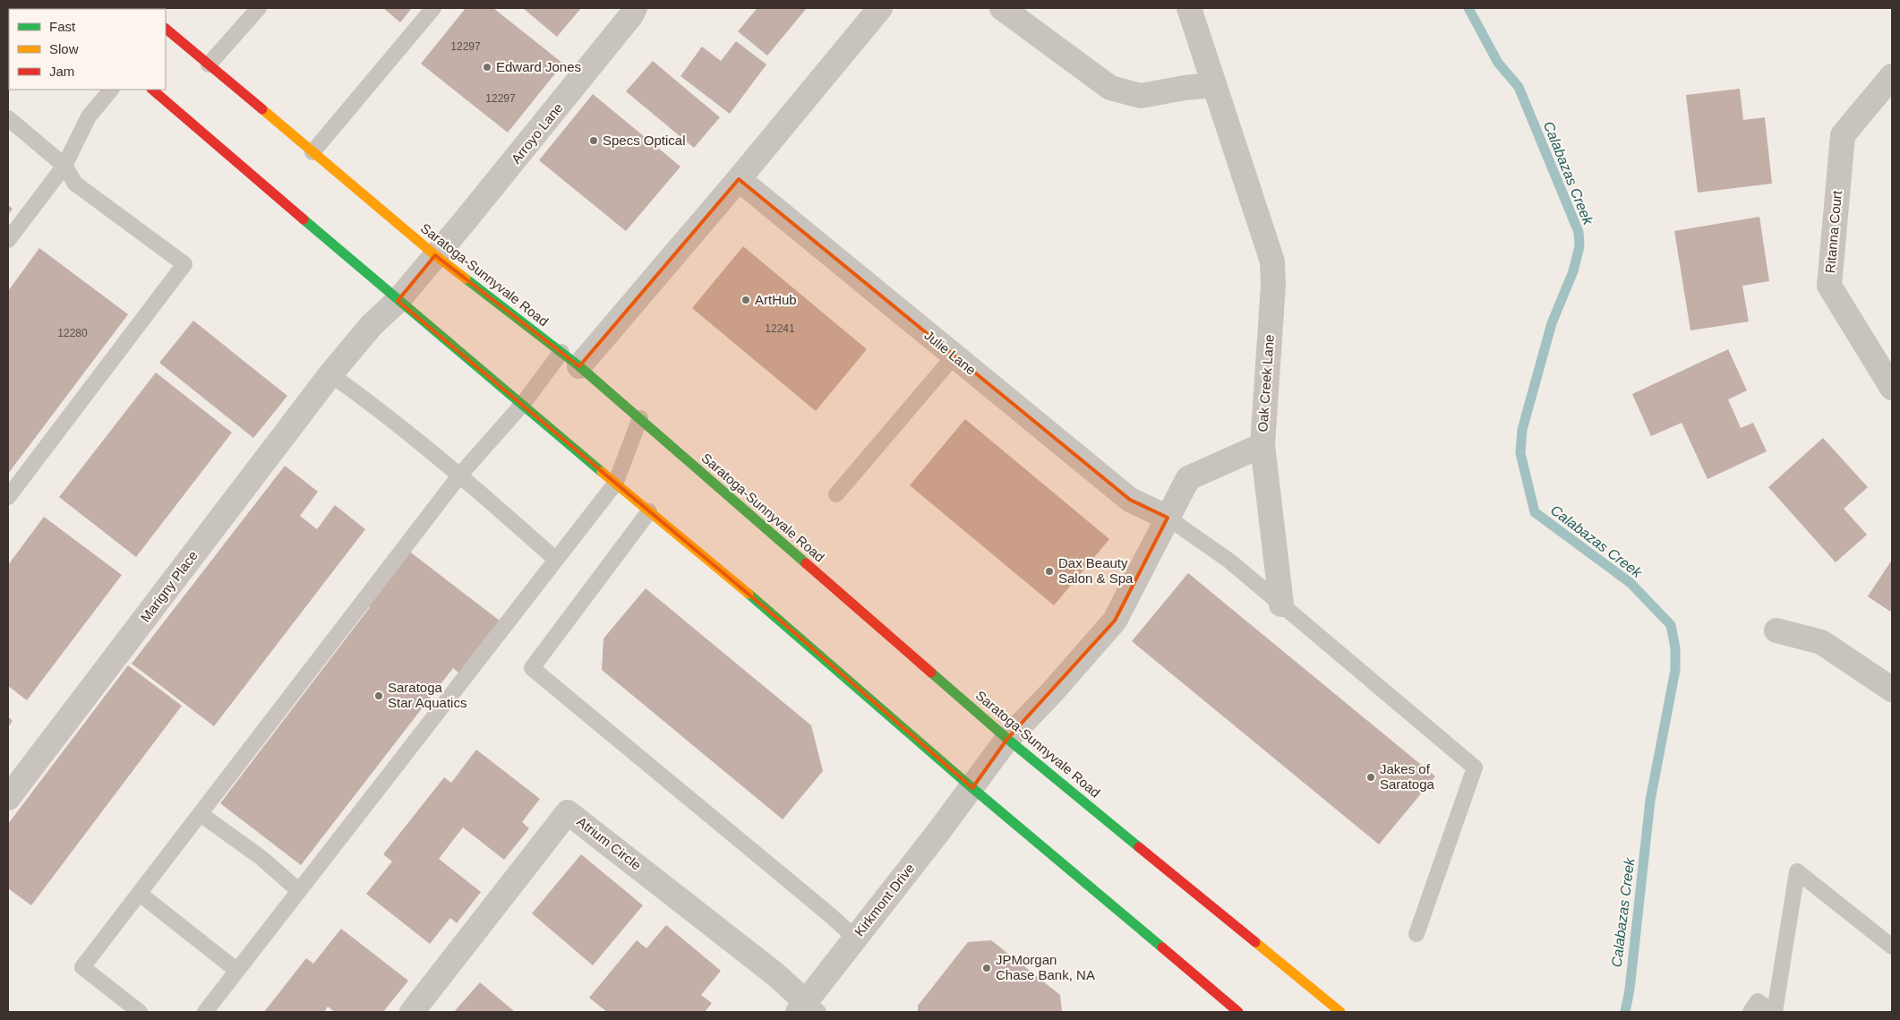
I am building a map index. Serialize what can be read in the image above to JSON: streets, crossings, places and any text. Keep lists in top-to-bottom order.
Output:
{
  "streets": {
    "main road": ["Saratoga-Sunnyvale Road"],
    "street": [
      "Arroyo Lane",
      "Ritanna Court",
      "Julie Lane",
      "Oak Creek Lane",
      "Marigny Place",
      "Atrium Circle",
      "Kirkmont Drive"
    ]
  },
  "crossings": [
    ["Arroyo Lane", "Saratoga-Sunnyvale Road"],
    ["Arroyo Lane", "Marigny Place"],
    ["Saratoga-Sunnyvale Road", "Oak Creek Lane"],
    ["Julie Lane", "Oak Creek Lane"],
    ["Oak Creek Lane", "Kirkmont Drive"],
    ["Atrium Circle", "Kirkmont Drive"]
  ],
  "water": ["Calabazas Creek"],
  "places": [
    "Edward Jones",
    "Specs Optical",
    "ArtHub",
    "Dax Beauty Salon & Spa",
    "Saratoga Star Aquatics",
    "Jakes of Saratoga",
    "JPMorgan Chase Bank, NA"
  ],
  "house_numbers": [
    "12297",
    "12297",
    "12241",
    "12280"
  ],
  "legend": ["Fast", "Slow", "Jam"]
}
